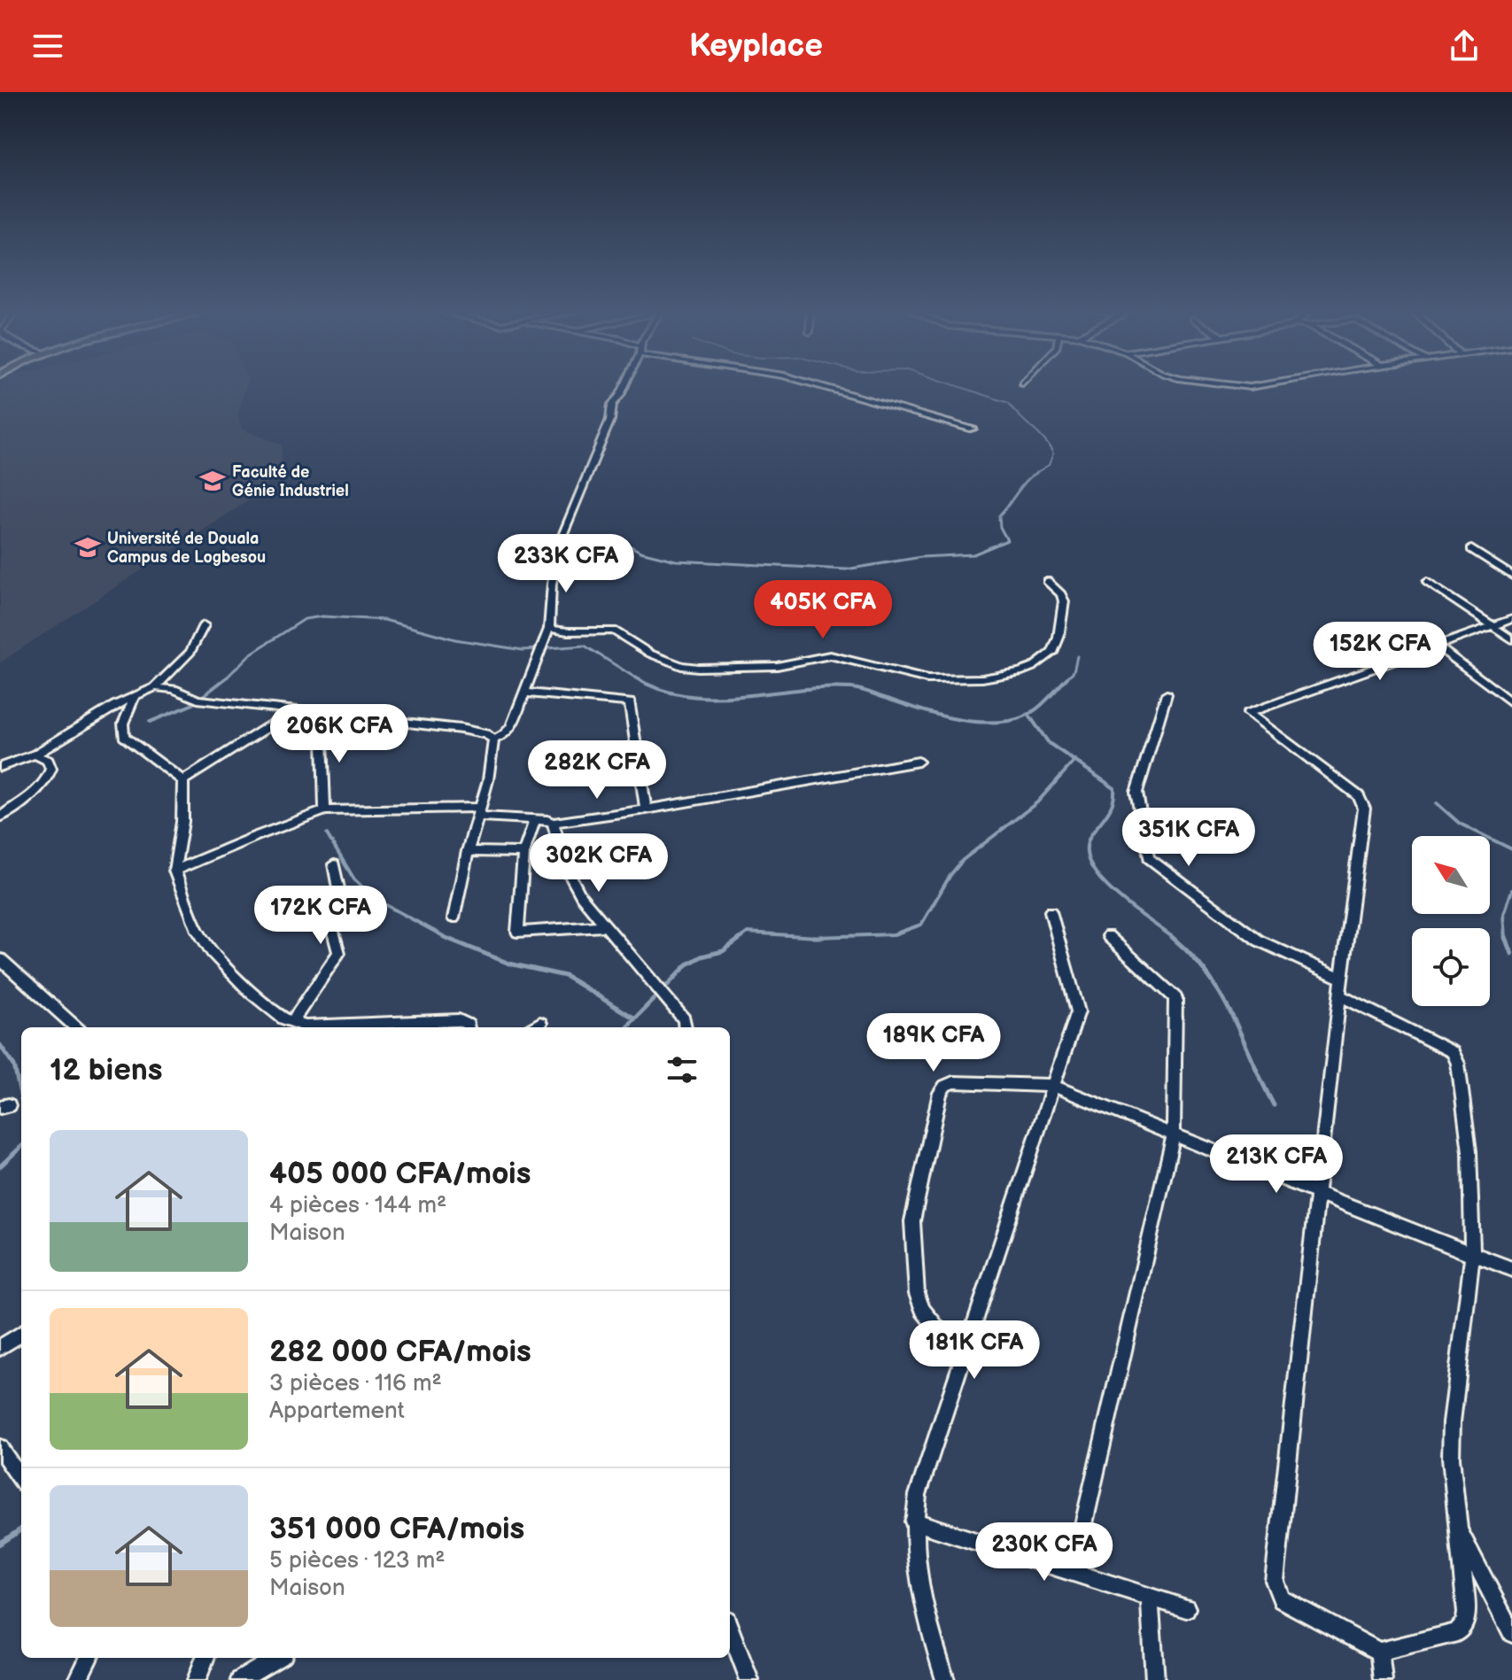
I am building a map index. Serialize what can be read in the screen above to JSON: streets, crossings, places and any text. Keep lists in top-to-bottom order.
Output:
{
  "places": {
    "school or university": ["Faculté de Génie Industriel", "Université de Douala Campus de Logbesou"]
  },
  "north": "top left",
  "page": {
    "header": "Keyplace",
    "price": [
      "233K CFA",
      "405K CFA",
      "152K CFA",
      "206K CFA",
      "282K CFA",
      "351K CFA",
      "302K CFA",
      "172K CFA",
      "189K CFA",
      "213K CFA",
      "181K CFA",
      "230K CFA"
    ],
    "heading": "12 biens",
    "list": [
      {
        "name": "405 000 CFA/mois",
        "note": "4 pièces · 144 m² · Maison"
      },
      {
        "name": "282 000 CFA/mois",
        "note": "3 pièces · 116 m² · Appartement"
      },
      {
        "name": "351 000 CFA/mois",
        "note": "5 pièces · 123 m² · Maison"
      }
    ]
  }
}
